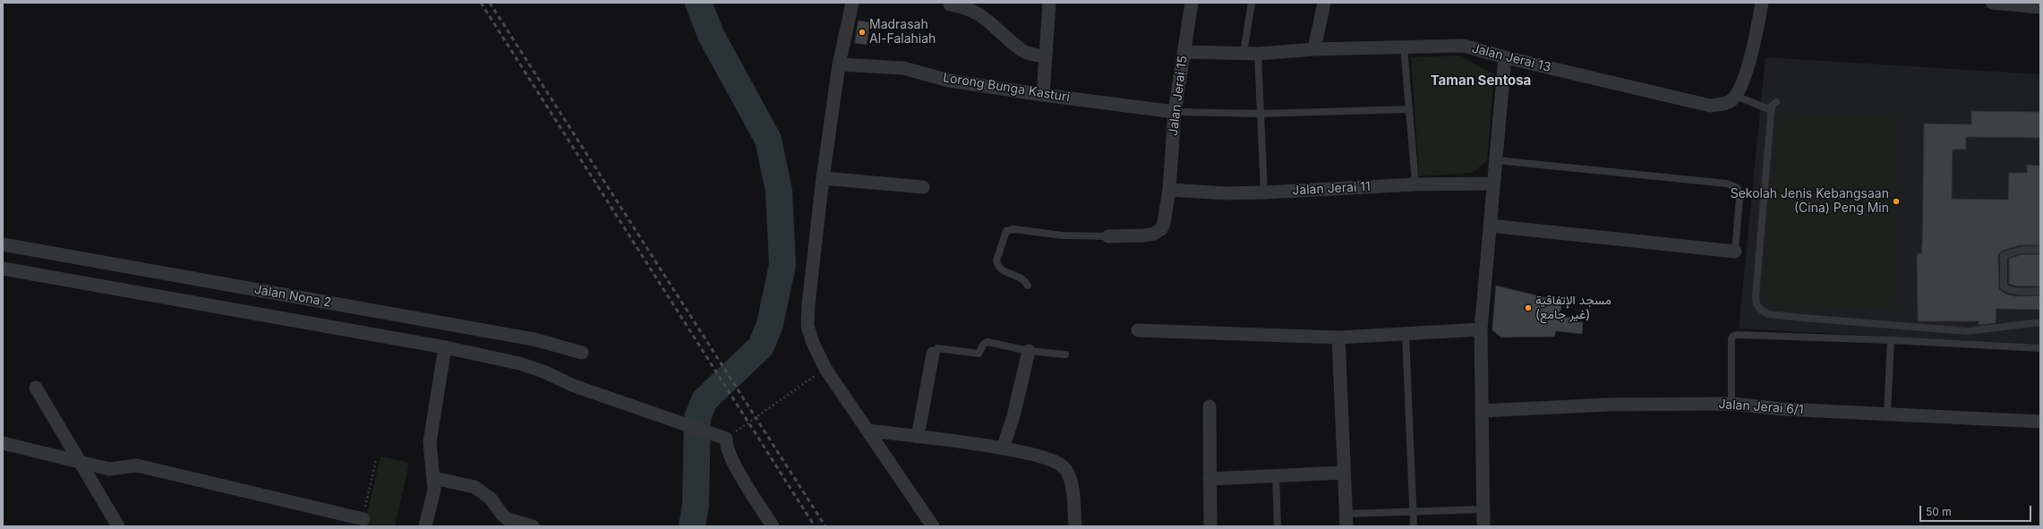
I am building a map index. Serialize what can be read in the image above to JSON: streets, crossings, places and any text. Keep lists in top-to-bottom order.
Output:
{
  "streets": {
    "street": [
      "Jalan Jerai 13",
      "Lorong Bunga Kasturi",
      "Jalan Jerai 15",
      "Jalan Jerai 11",
      "Jalan Nona 2",
      "Jalan Jerai 6/1"
    ]
  },
  "crossings": [
    ["Jalan Jerai 13", "Jalan Jerai 15"],
    ["Lorong Bunga Kasturi", "Jalan Jerai 15"],
    ["Jalan Jerai 15", "Jalan Jerai 11"]
  ],
  "districts": ["Taman Sentosa"],
  "places": ["Madrasah Al-Falahiah", "Sekolah Jenis Kebangsaan (Cina) Peng Min", "مسجد الإتفاقية (غير جامع)"],
  "scale_bar": "50 m"
}
